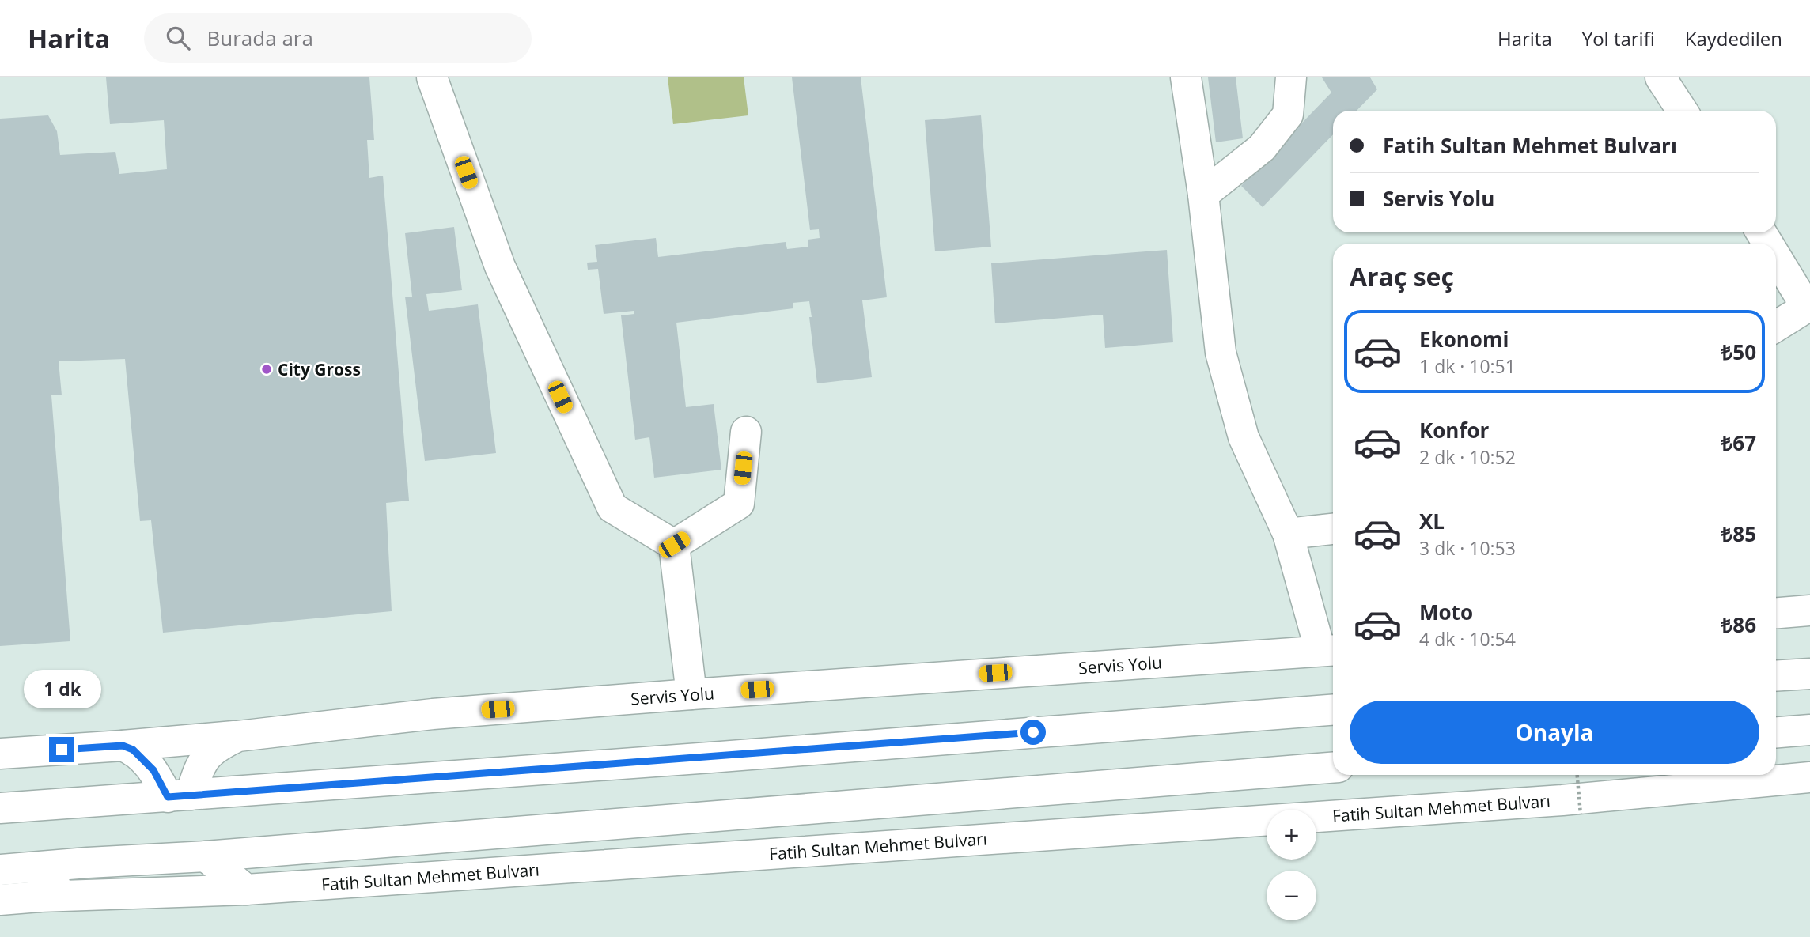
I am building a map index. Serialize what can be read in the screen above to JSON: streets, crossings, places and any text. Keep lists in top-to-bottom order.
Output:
{
  "streets": {
    "main road": ["Servis Yolu", "Fatih Sultan Mehmet Bulvarı"]
  },
  "places": ["City Gross"],
  "page": {
    "header": "Harita",
    "search": "Burada ara",
    "nav": ["Harita", "Yol tarifi", "Kaydedilen"],
    "banner": ["Fatih Sultan Mehmet Bulvarı", "Servis Yolu"],
    "heading": "Araç seç",
    "list": [
      {
        "name": "Ekonomi",
        "note": "1 dk · 10:51",
        "value": "₺50"
      },
      {
        "name": "Konfor",
        "note": "2 dk · 10:52",
        "value": "₺67"
      },
      {
        "name": "XL",
        "note": "3 dk · 10:53",
        "value": "₺85"
      },
      {
        "name": "Moto",
        "note": "4 dk · 10:54",
        "value": "₺86"
      }
    ],
    "bubble": "1 dk",
    "buttons": "Onayla",
    "map_buttons": ["+", "−"]
  }
}
